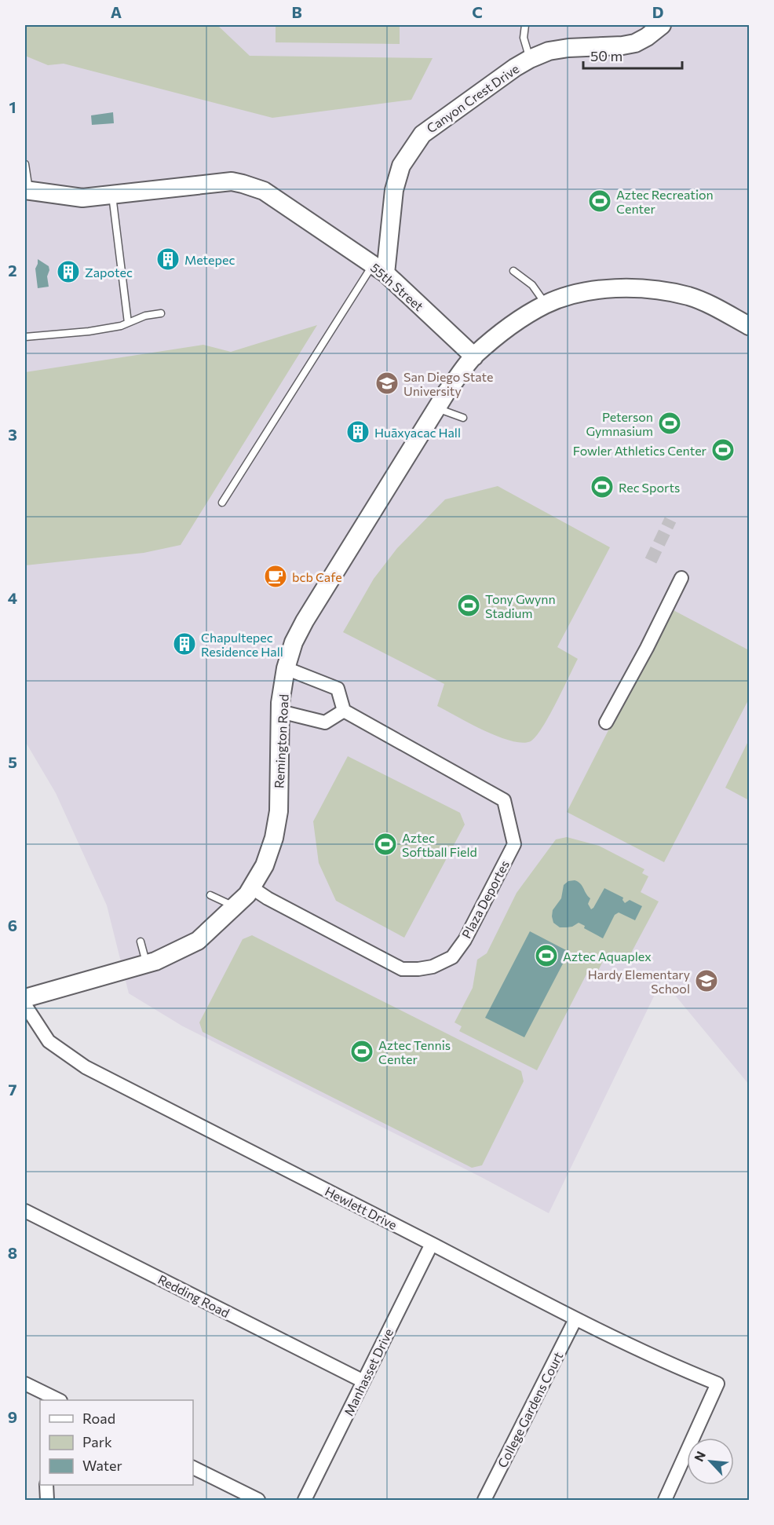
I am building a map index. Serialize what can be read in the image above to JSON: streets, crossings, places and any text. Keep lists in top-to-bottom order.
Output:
{
  "streets": {
    "street": [
      "Canyon Crest Drive",
      "55th Street",
      "Remington Road",
      "Plaza Deportes",
      "Hewlett Drive",
      "Redding Road",
      "Manhasset Drive",
      "College Gardens Court"
    ]
  },
  "crossings": [
    ["Canyon Crest Drive", "55th Street"],
    ["55th Street", "Remington Road"],
    ["Remington Road", "Plaza Deportes"],
    ["Hewlett Drive", "Manhasset Drive"],
    ["Hewlett Drive", "College Gardens Court"],
    ["Redding Road", "Manhasset Drive"]
  ],
  "places": {
    "sports": [
      "Aztec Recreation Center",
      "Peterson Gymnasium",
      "Fowler Athletics Center",
      "Rec Sports",
      "Tony Gwynn Stadium",
      "Aztec Softball Field",
      "Aztec Aquaplex",
      "Aztec Tennis Center"
    ],
    "building": [
      "Metepec",
      "Zapotec",
      "Huāxyacac Hall",
      "Chapultepec Residence Hall"
    ],
    "school or university": ["San Diego State University", "Hardy Elementary School"],
    "cafe": ["bcb Cafe"]
  },
  "legend": ["Road", "Park", "Water"],
  "scale_bar": "50 m",
  "north": "top left",
  "grid": {
    "columns": [
      "A",
      "B",
      "C",
      "D"
    ],
    "rows": [
      "1",
      "2",
      "3",
      "4",
      "5",
      "6",
      "7",
      "8",
      "9"
    ]
  }
}
